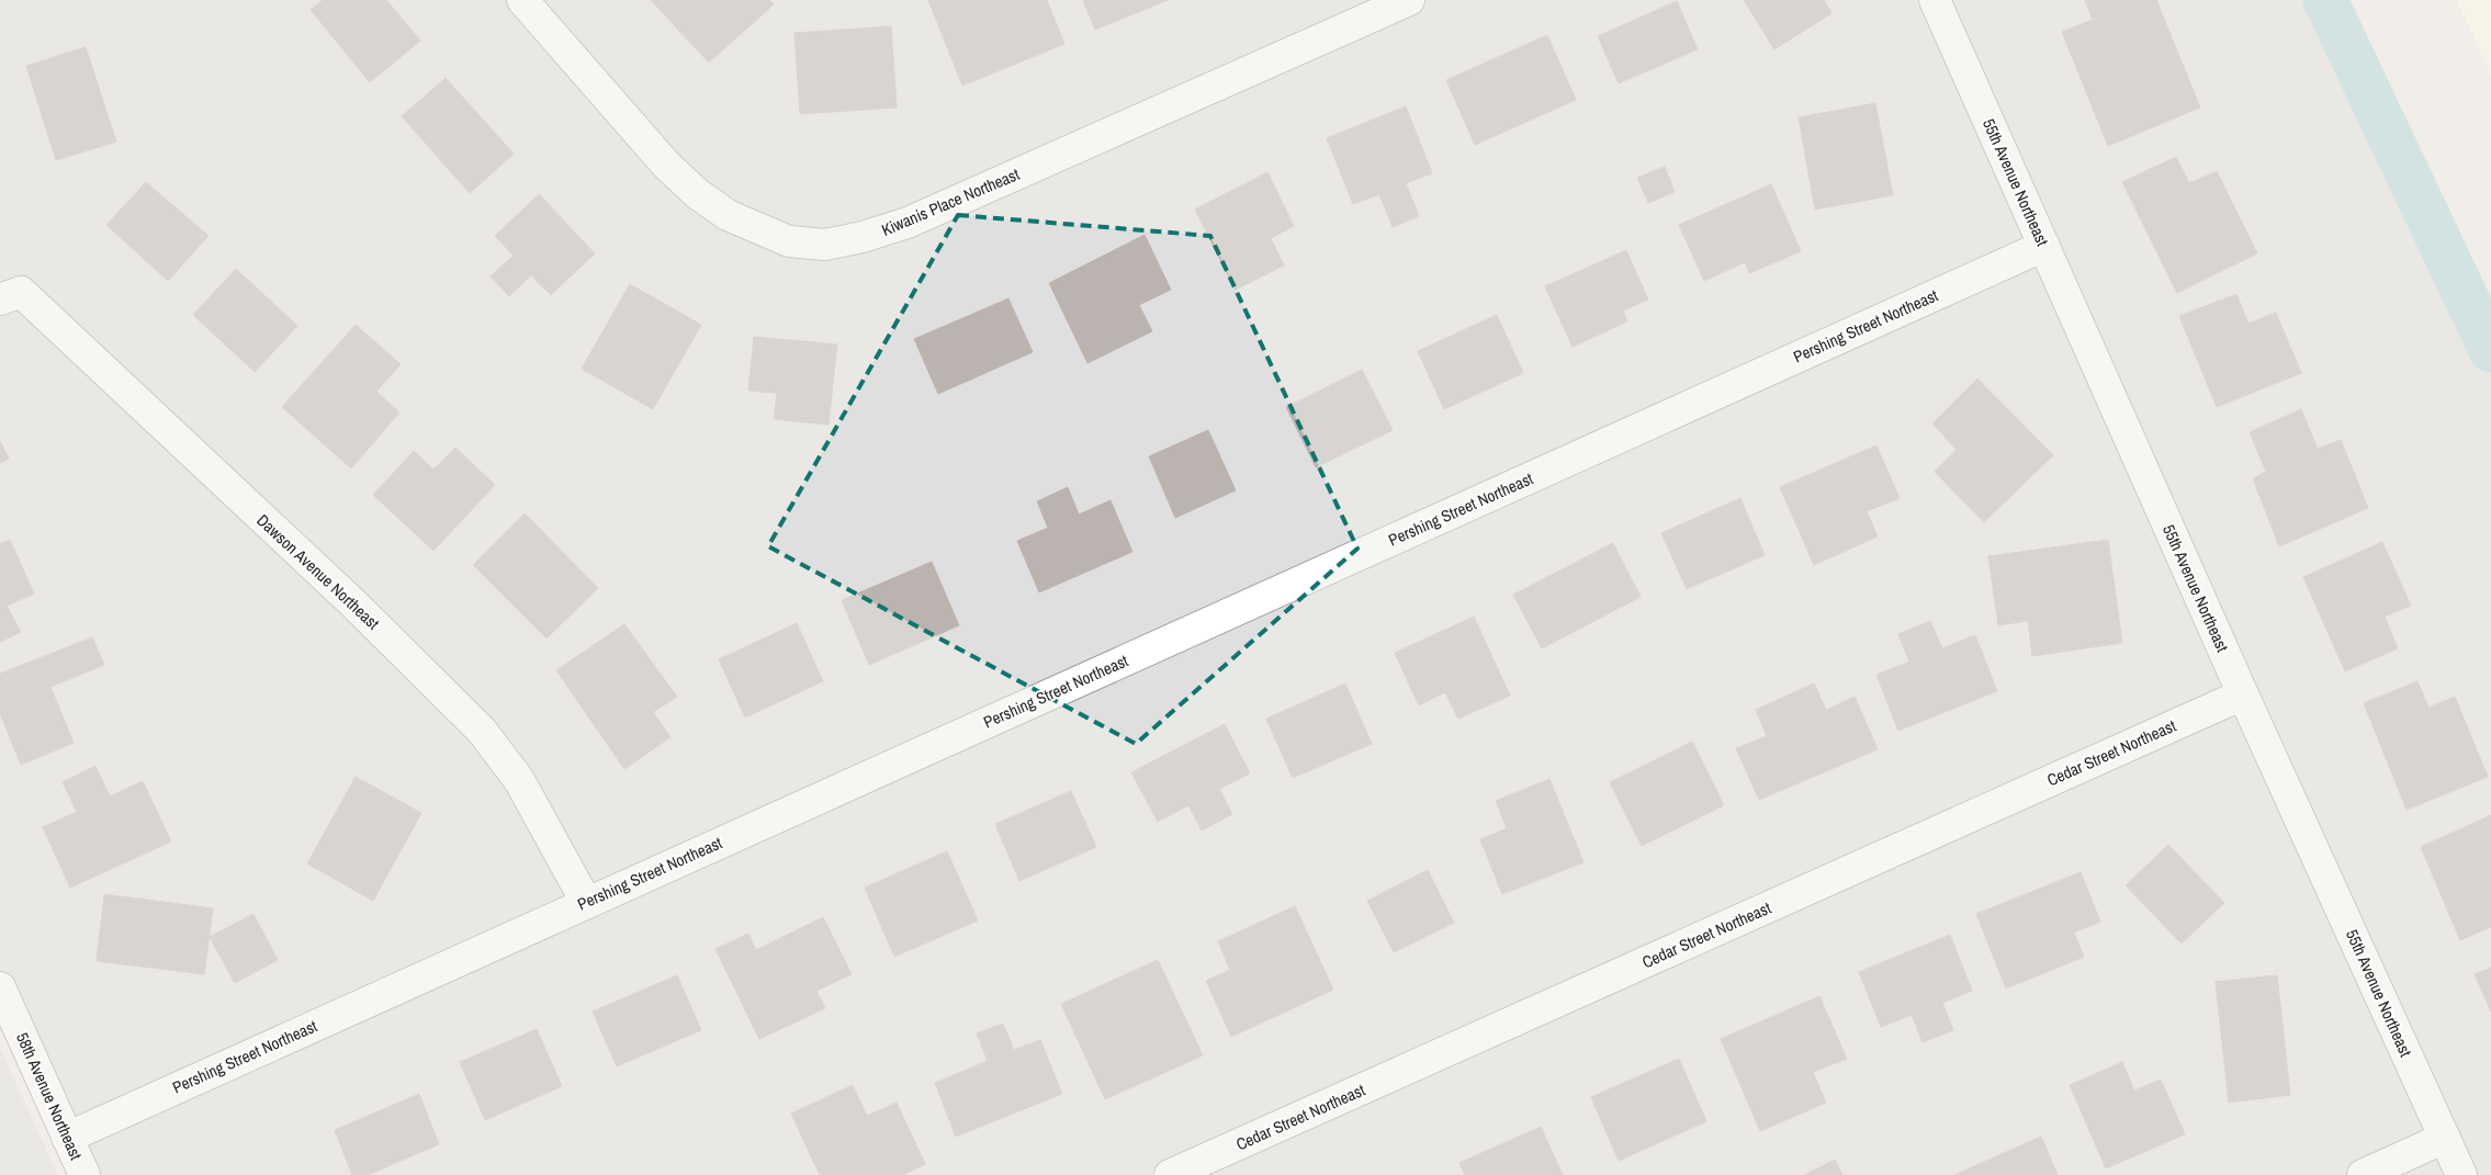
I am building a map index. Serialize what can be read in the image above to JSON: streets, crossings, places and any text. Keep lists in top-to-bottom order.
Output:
{
  "streets": {
    "street": [
      "55th Avenue Northeast",
      "Kiwanis Place Northeast",
      "Pershing Street Northeast",
      "Dawson Avenue Northeast",
      "Cedar Street Northeast",
      "58th Avenue Northeast"
    ]
  },
  "crossings": [
    ["55th Avenue Northeast", "Pershing Street Northeast"],
    ["55th Avenue Northeast", "Cedar Street Northeast"],
    ["Pershing Street Northeast", "Dawson Avenue Northeast"],
    ["Pershing Street Northeast", "58th Avenue Northeast"]
  ]
}
